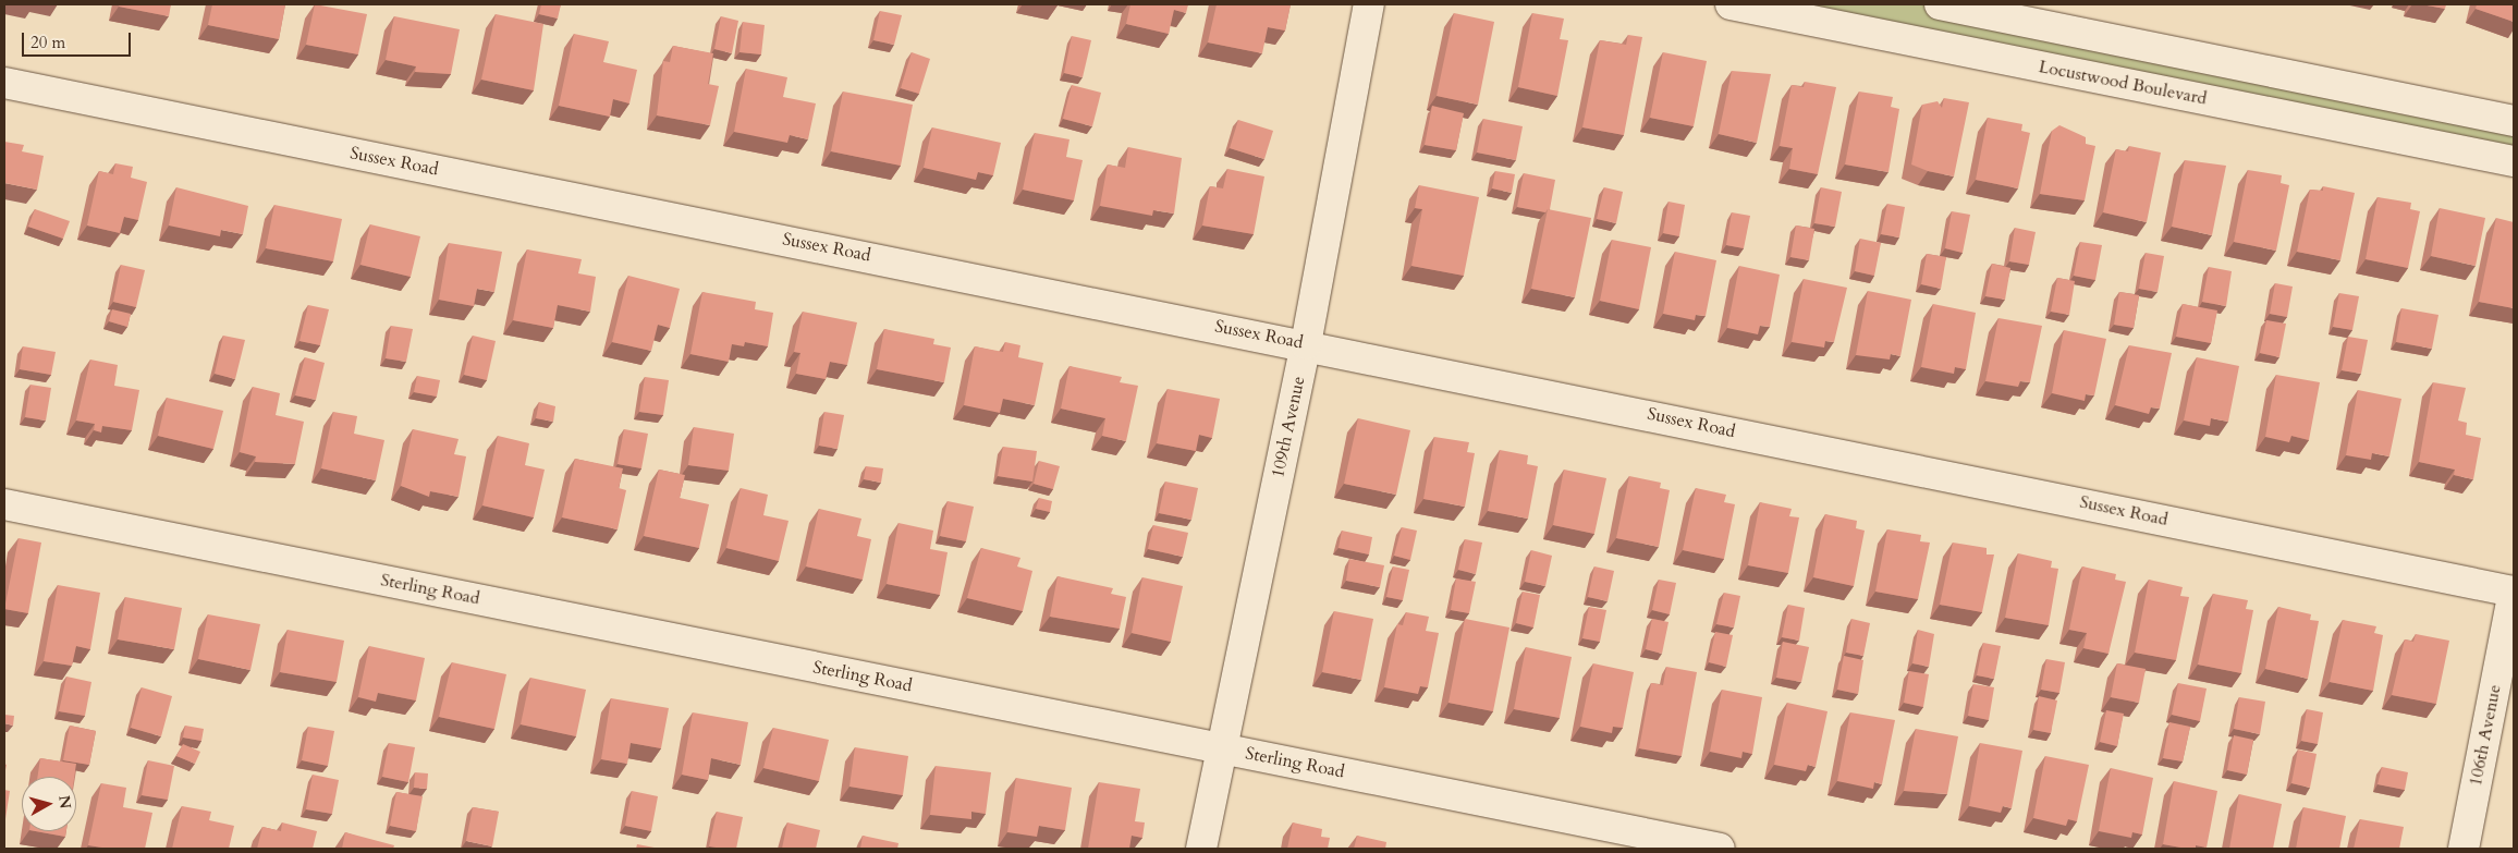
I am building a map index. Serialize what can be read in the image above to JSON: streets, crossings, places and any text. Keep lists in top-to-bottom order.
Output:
{
  "streets": {
    "street": [
      "Locustwood Boulevard",
      "Sussex Road",
      "109th Avenue",
      "Sterling Road",
      "106th Avenue"
    ]
  },
  "crossings": [
    ["Sussex Road", "109th Avenue"],
    ["Sussex Road", "106th Avenue"],
    ["109th Avenue", "Sterling Road"]
  ],
  "scale_bar": "20 m",
  "north": "right"
}
